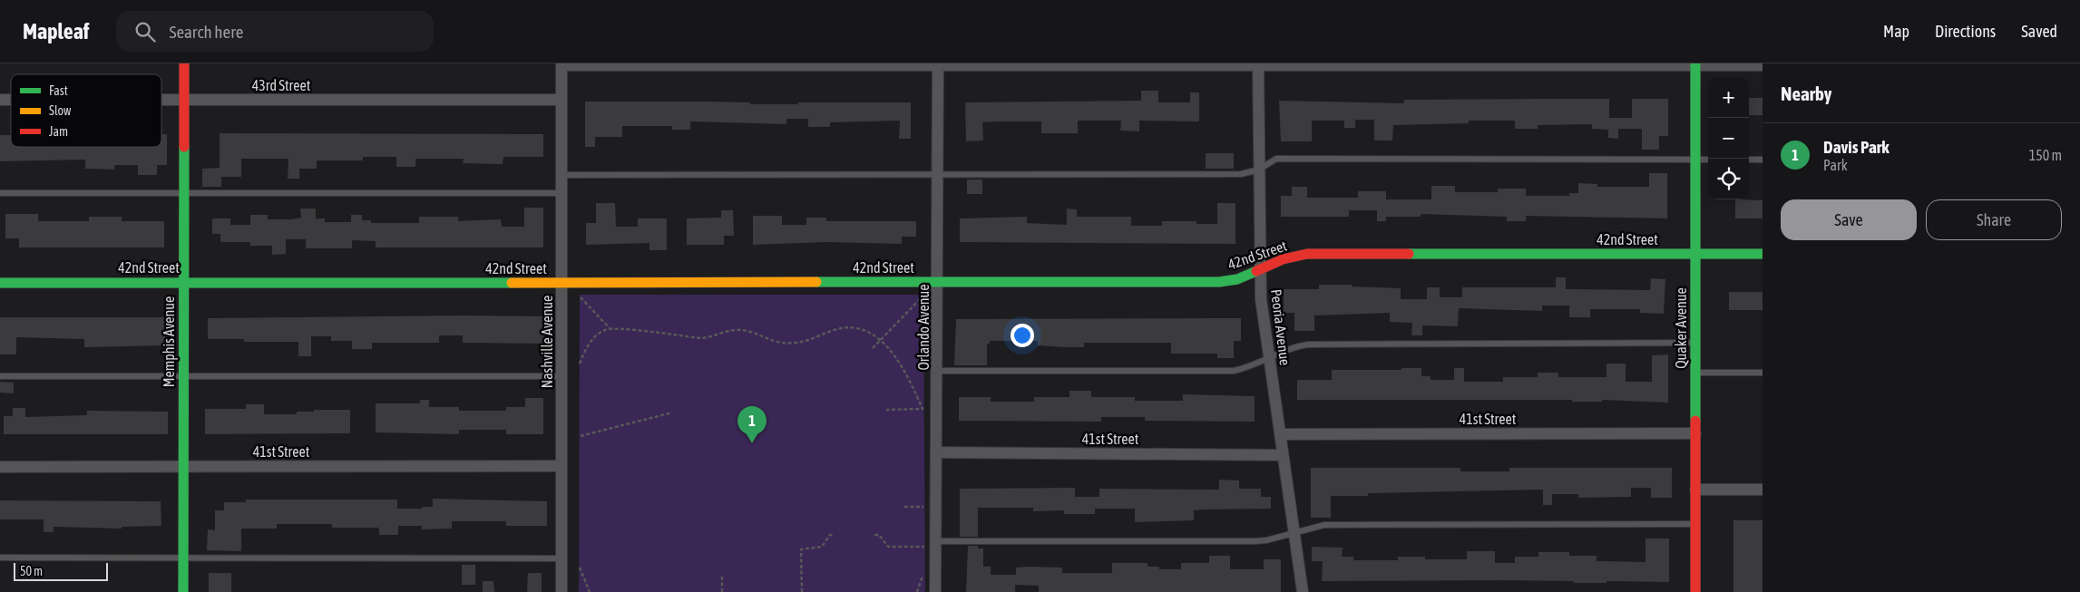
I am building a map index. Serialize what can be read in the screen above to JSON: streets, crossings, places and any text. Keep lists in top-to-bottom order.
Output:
{
  "streets": {
    "street": [
      "43rd Street",
      "42nd Street",
      "Orlando Avenue",
      "Peoria Avenue",
      "Quaker Avenue",
      "Memphis Avenue",
      "Nashville Avenue",
      "41st Street"
    ]
  },
  "crossings": [
    ["43rd Street", "Memphis Avenue"],
    ["43rd Street", "Nashville Avenue"],
    ["42nd Street", "Orlando Avenue"],
    ["42nd Street", "Peoria Avenue"],
    ["42nd Street", "Quaker Avenue"],
    ["42nd Street", "Memphis Avenue"],
    ["42nd Street", "Nashville Avenue"],
    ["Orlando Avenue", "41st Street"],
    ["Peoria Avenue", "41st Street"],
    ["Quaker Avenue", "41st Street"],
    ["Memphis Avenue", "41st Street"],
    ["Nashville Avenue", "41st Street"]
  ],
  "legend": ["Fast", "Slow", "Jam"],
  "scale_bar": "50 m",
  "page": {
    "header": "Mapleaf",
    "search": "Search here",
    "nav": ["Map", "Directions", "Saved"],
    "heading": "Nearby",
    "map_buttons": ["+", "−"],
    "list": [
      {
        "mark": "1",
        "name": "Davis Park",
        "note": "Park",
        "value": "150 m"
      }
    ],
    "buttons": ["Save", "Share"],
    "pins": "1",
    "scale": "50 m"
  }
}
